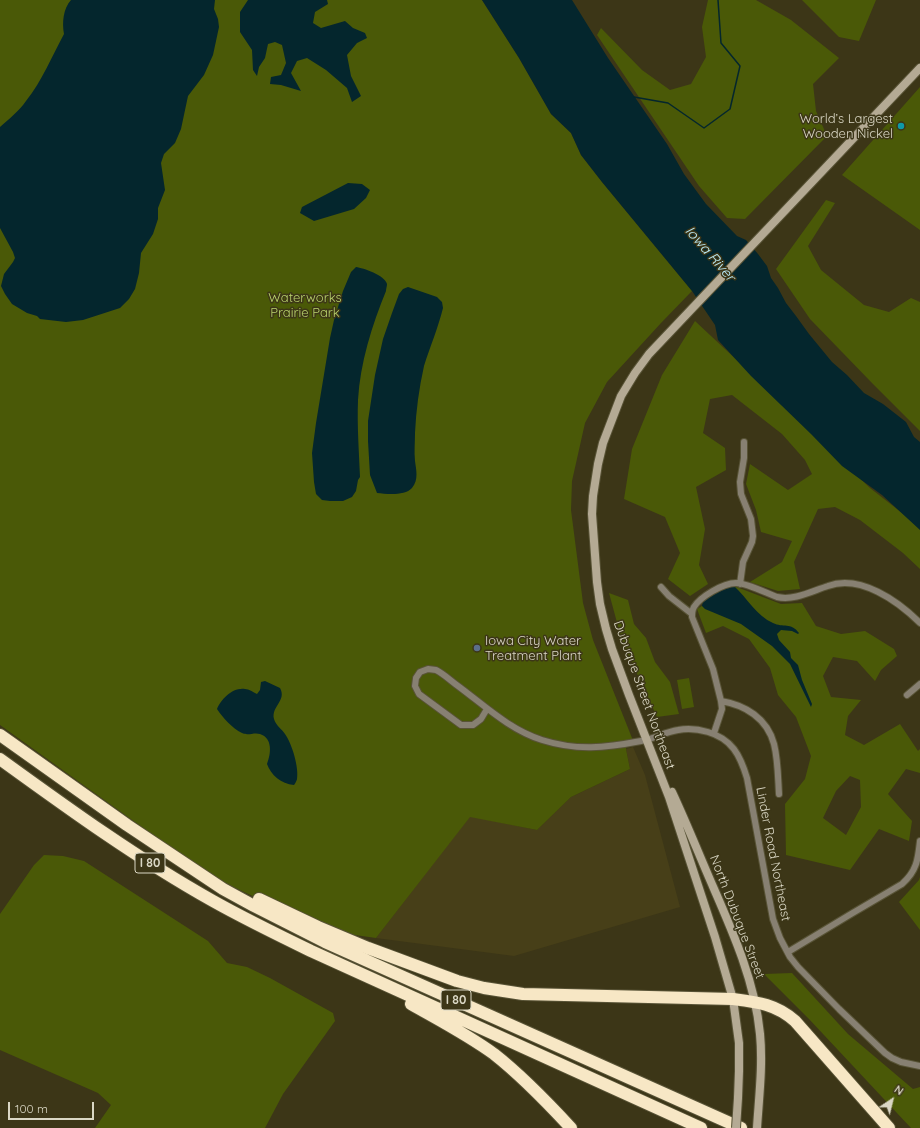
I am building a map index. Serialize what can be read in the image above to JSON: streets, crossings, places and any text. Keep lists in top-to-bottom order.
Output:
{
  "streets": {
    "highway": ["I 80"],
    "main road": ["Dubuque Street Northeast", "North Dubuque Street"],
    "street": ["Linder Road Northeast"]
  },
  "crossings": [
    ["Dubuque Street Northeast", "Linder Road Northeast"],
    ["Dubuque Street Northeast", "North Dubuque Street"]
  ],
  "water": ["Iowa River"],
  "parks": ["Waterworks Prairie Park"],
  "places": ["World’s Largest Wooden Nickel", "Iowa City Water Treatment Plant"],
  "scale_bar": "100 m",
  "north": "top right"
}
